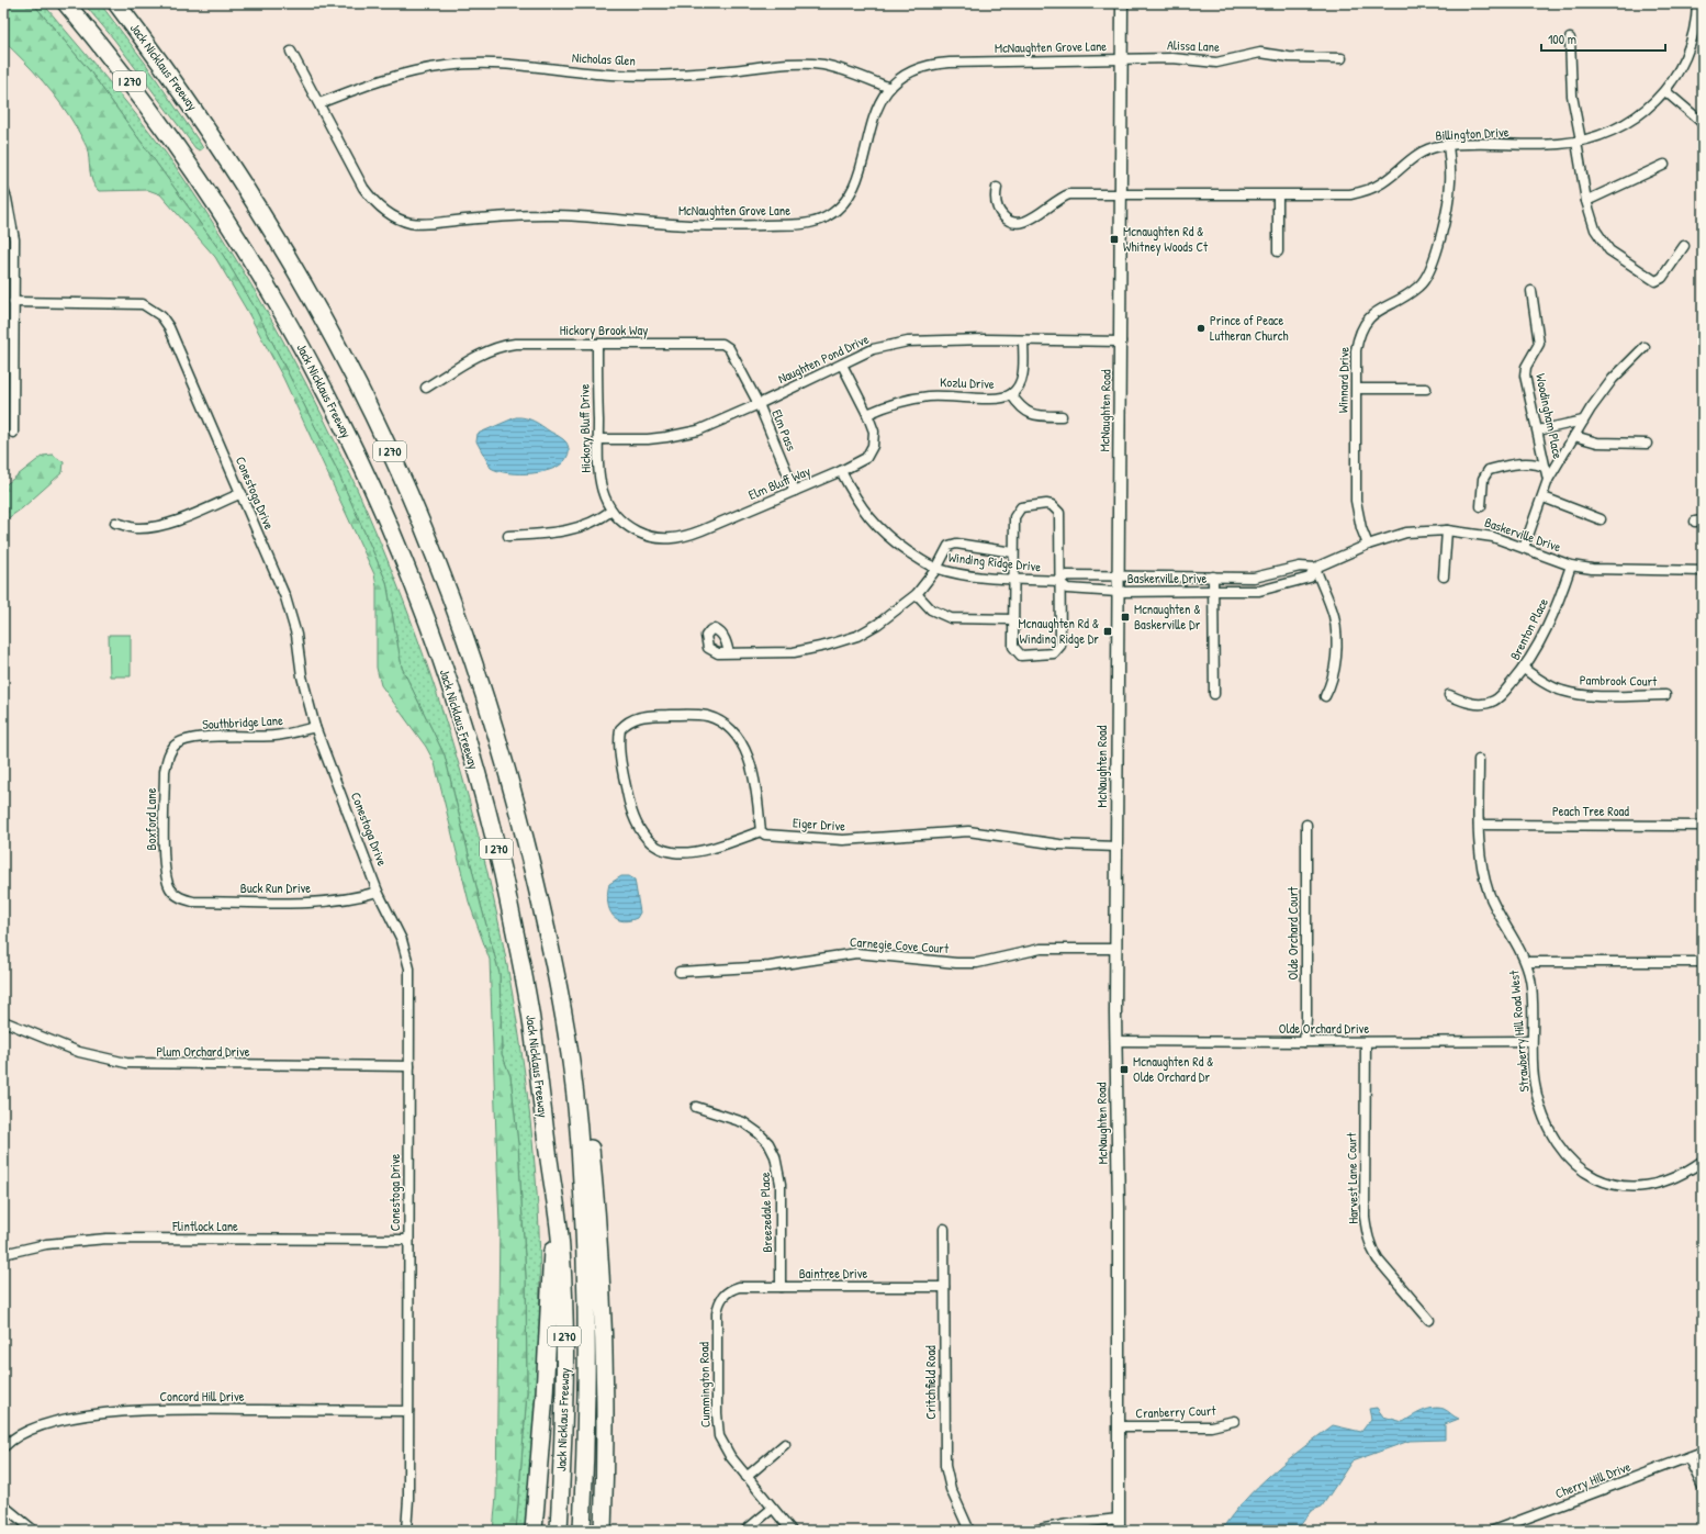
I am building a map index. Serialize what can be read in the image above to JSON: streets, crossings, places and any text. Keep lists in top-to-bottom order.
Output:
{
  "streets": {
    "highway": ["Jack Nicklaus Freeway", "I 270"],
    "street": [
      "Alissa Lane",
      "McNaughten Grove Lane",
      "Nicholas Glen",
      "Billington Drive",
      "Hickory Brook Way",
      "Naughten Pond Drive",
      "Winnard Drive",
      "Kozlu Drive",
      "McNaughten Road",
      "Woodingham Place",
      "Hickory Bluff Drive",
      "Elm Pass",
      "Elm Bluff Way",
      "Conestoga Drive",
      "Baskerville Drive",
      "Winding Ridge Drive",
      "Brenton Place",
      "Pambrook Court",
      "Southbridge Lane",
      "Peach Tree Road",
      "Boxford Lane",
      "Eiger Drive",
      "Buck Run Drive",
      "Olde Orchard Court",
      "Carnegie Cove Court",
      "Olde Orchard Drive",
      "Strawberry Hill Road West",
      "Plum Orchard Drive",
      "Harvest Lane Court",
      "Breezedale Place",
      "Flintlock Lane",
      "Baintree Drive",
      "Critchfield Road",
      "Cummington Road",
      "Concord Hill Drive",
      "Cranberry Court",
      "Cherry Hill Drive"
    ]
  },
  "crossings": [
    ["Alissa Lane", "McNaughten Grove Lane"],
    ["Alissa Lane", "McNaughten Road"],
    ["McNaughten Grove Lane", "Nicholas Glen"],
    ["McNaughten Grove Lane", "McNaughten Road"],
    ["Billington Drive", "Winnard Drive"],
    ["Billington Drive", "McNaughten Road"],
    ["Hickory Brook Way", "Naughten Pond Drive"],
    ["Hickory Brook Way", "Hickory Bluff Drive"],
    ["Hickory Brook Way", "Elm Pass"],
    ["Naughten Pond Drive", "Kozlu Drive"],
    ["Naughten Pond Drive", "McNaughten Road"],
    ["Naughten Pond Drive", "Hickory Bluff Drive"],
    ["Naughten Pond Drive", "Elm Pass"],
    ["Naughten Pond Drive", "Elm Bluff Way"],
    ["Winnard Drive", "Baskerville Drive"],
    ["Kozlu Drive", "Elm Bluff Way"],
    ["McNaughten Road", "Baskerville Drive"],
    ["McNaughten Road", "Winding Ridge Drive"],
    ["McNaughten Road", "Eiger Drive"],
    ["McNaughten Road", "Carnegie Cove Court"],
    ["McNaughten Road", "Olde Orchard Drive"],
    ["McNaughten Road", "Cranberry Court"],
    ["Woodingham Place", "Baskerville Drive"],
    ["Hickory Bluff Drive", "Elm Bluff Way"],
    ["Elm Pass", "Elm Bluff Way"],
    ["Elm Bluff Way", "Winding Ridge Drive"],
    ["Conestoga Drive", "Southbridge Lane"],
    ["Conestoga Drive", "Buck Run Drive"],
    ["Conestoga Drive", "Plum Orchard Drive"],
    ["Conestoga Drive", "Flintlock Lane"],
    ["Conestoga Drive", "Concord Hill Drive"],
    ["Baskerville Drive", "Winding Ridge Drive"],
    ["Baskerville Drive", "Brenton Place"],
    ["Brenton Place", "Pambrook Court"],
    ["Southbridge Lane", "Boxford Lane"],
    ["Peach Tree Road", "Strawberry Hill Road West"],
    ["Boxford Lane", "Buck Run Drive"],
    ["Olde Orchard Court", "Olde Orchard Drive"],
    ["Olde Orchard Drive", "Strawberry Hill Road West"],
    ["Olde Orchard Drive", "Harvest Lane Court"],
    ["Breezedale Place", "Baintree Drive"],
    ["Baintree Drive", "Critchfield Road"],
    ["Baintree Drive", "Cummington Road"]
  ],
  "places": {
    "transit": [
      "Mcnaughten Rd & Whitney Woods Ct",
      "Mcnaughten & Baskerville Dr",
      "Mcnaughten Rd & Winding Ridge Dr",
      "Mcnaughten Rd & Olde Orchard Dr"
    ],
    "other": ["Prince of Peace Lutheran Church"]
  },
  "scale_bar": "100 m"
}
